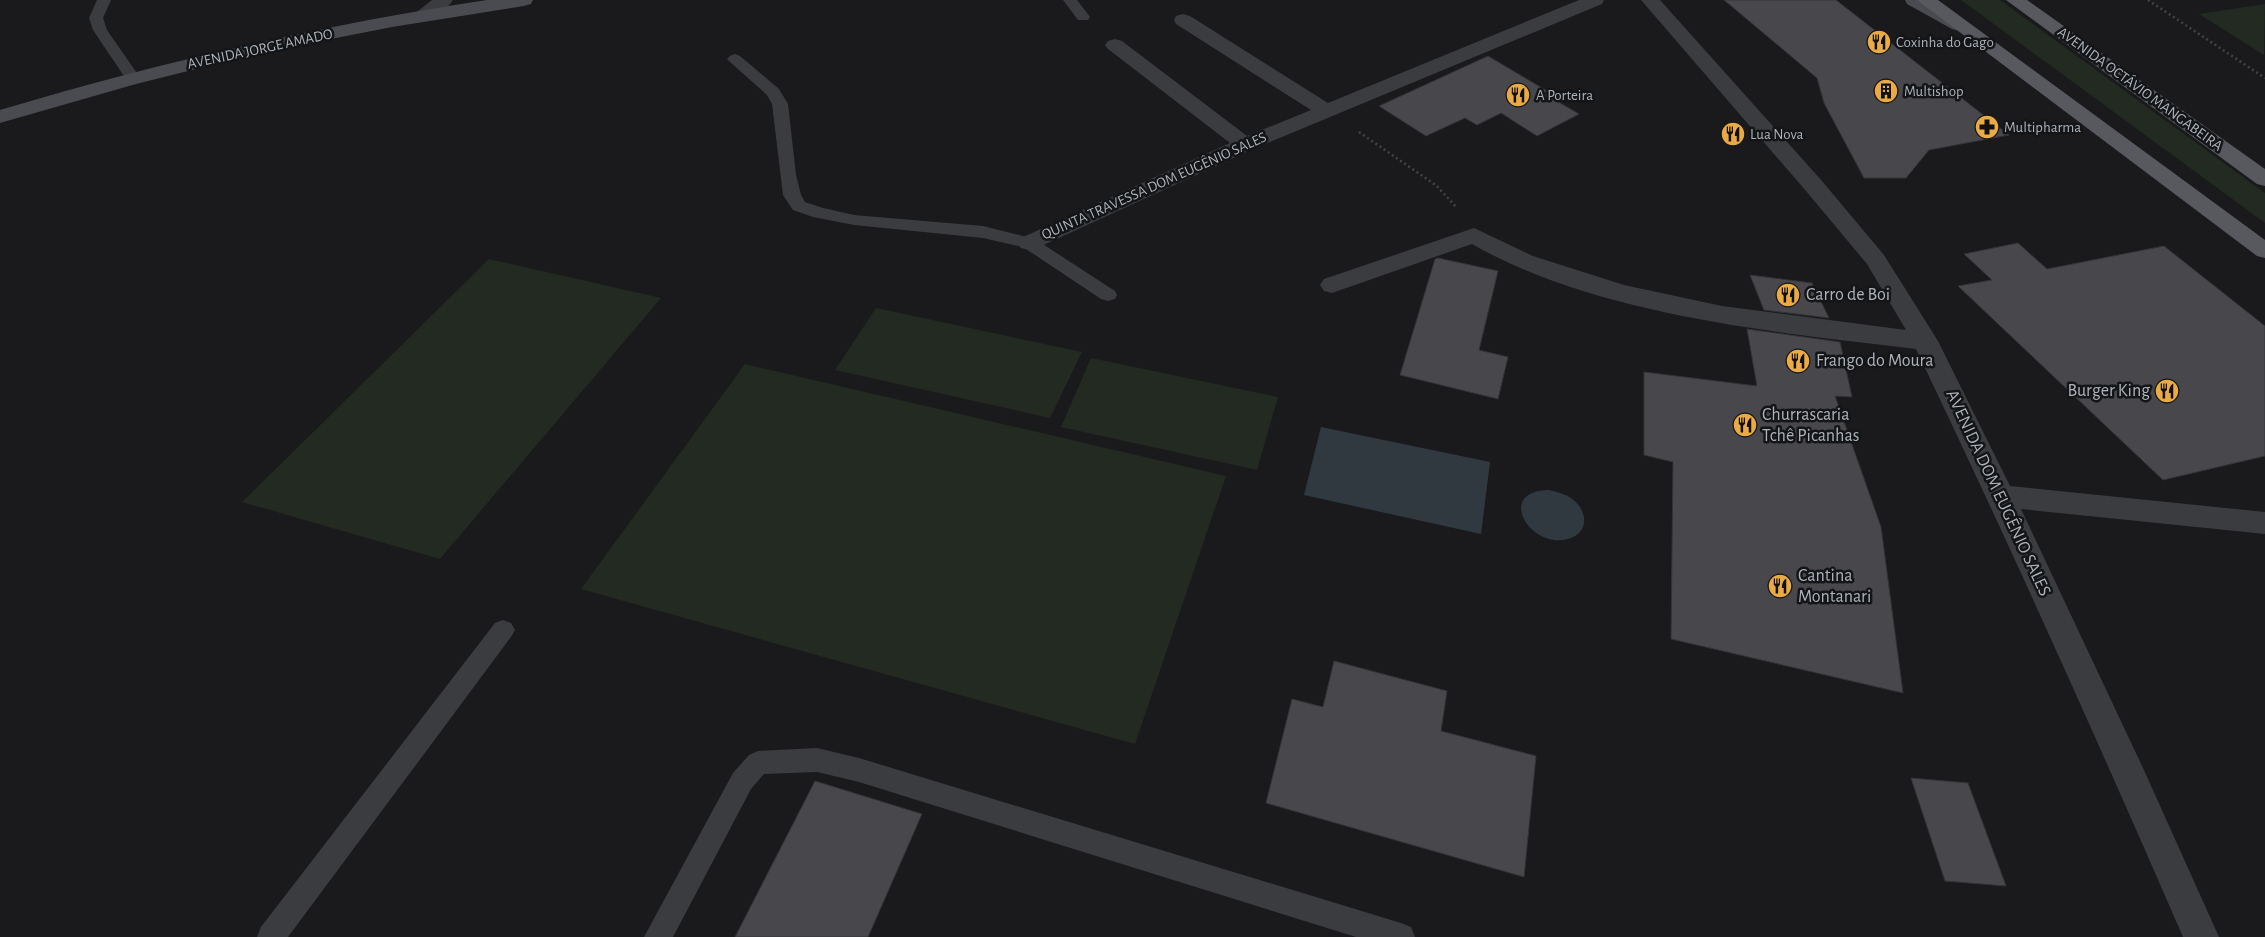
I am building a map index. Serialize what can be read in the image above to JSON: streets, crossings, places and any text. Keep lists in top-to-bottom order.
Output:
{
  "streets": {
    "main road": ["AVENIDA JORGE AMADO", "AVENIDA OCTÁVIO MANGABEIRA"],
    "street": ["QUINTA TRAVESSA DOM EUGÊNIO SALES", "AVENIDA DOM EUGÊNIO SALES"]
  },
  "places": {
    "restaurant": [
      "Coxinha do Gago",
      "A Porteira",
      "Lua Nova",
      "Carro de Boi",
      "Frango do Moura",
      "Burger King",
      "Churrascaria Tchê Picanhas",
      "Cantina Montanari"
    ],
    "building": ["Multishop"],
    "pharmacy": ["Multipharma"]
  }
}
